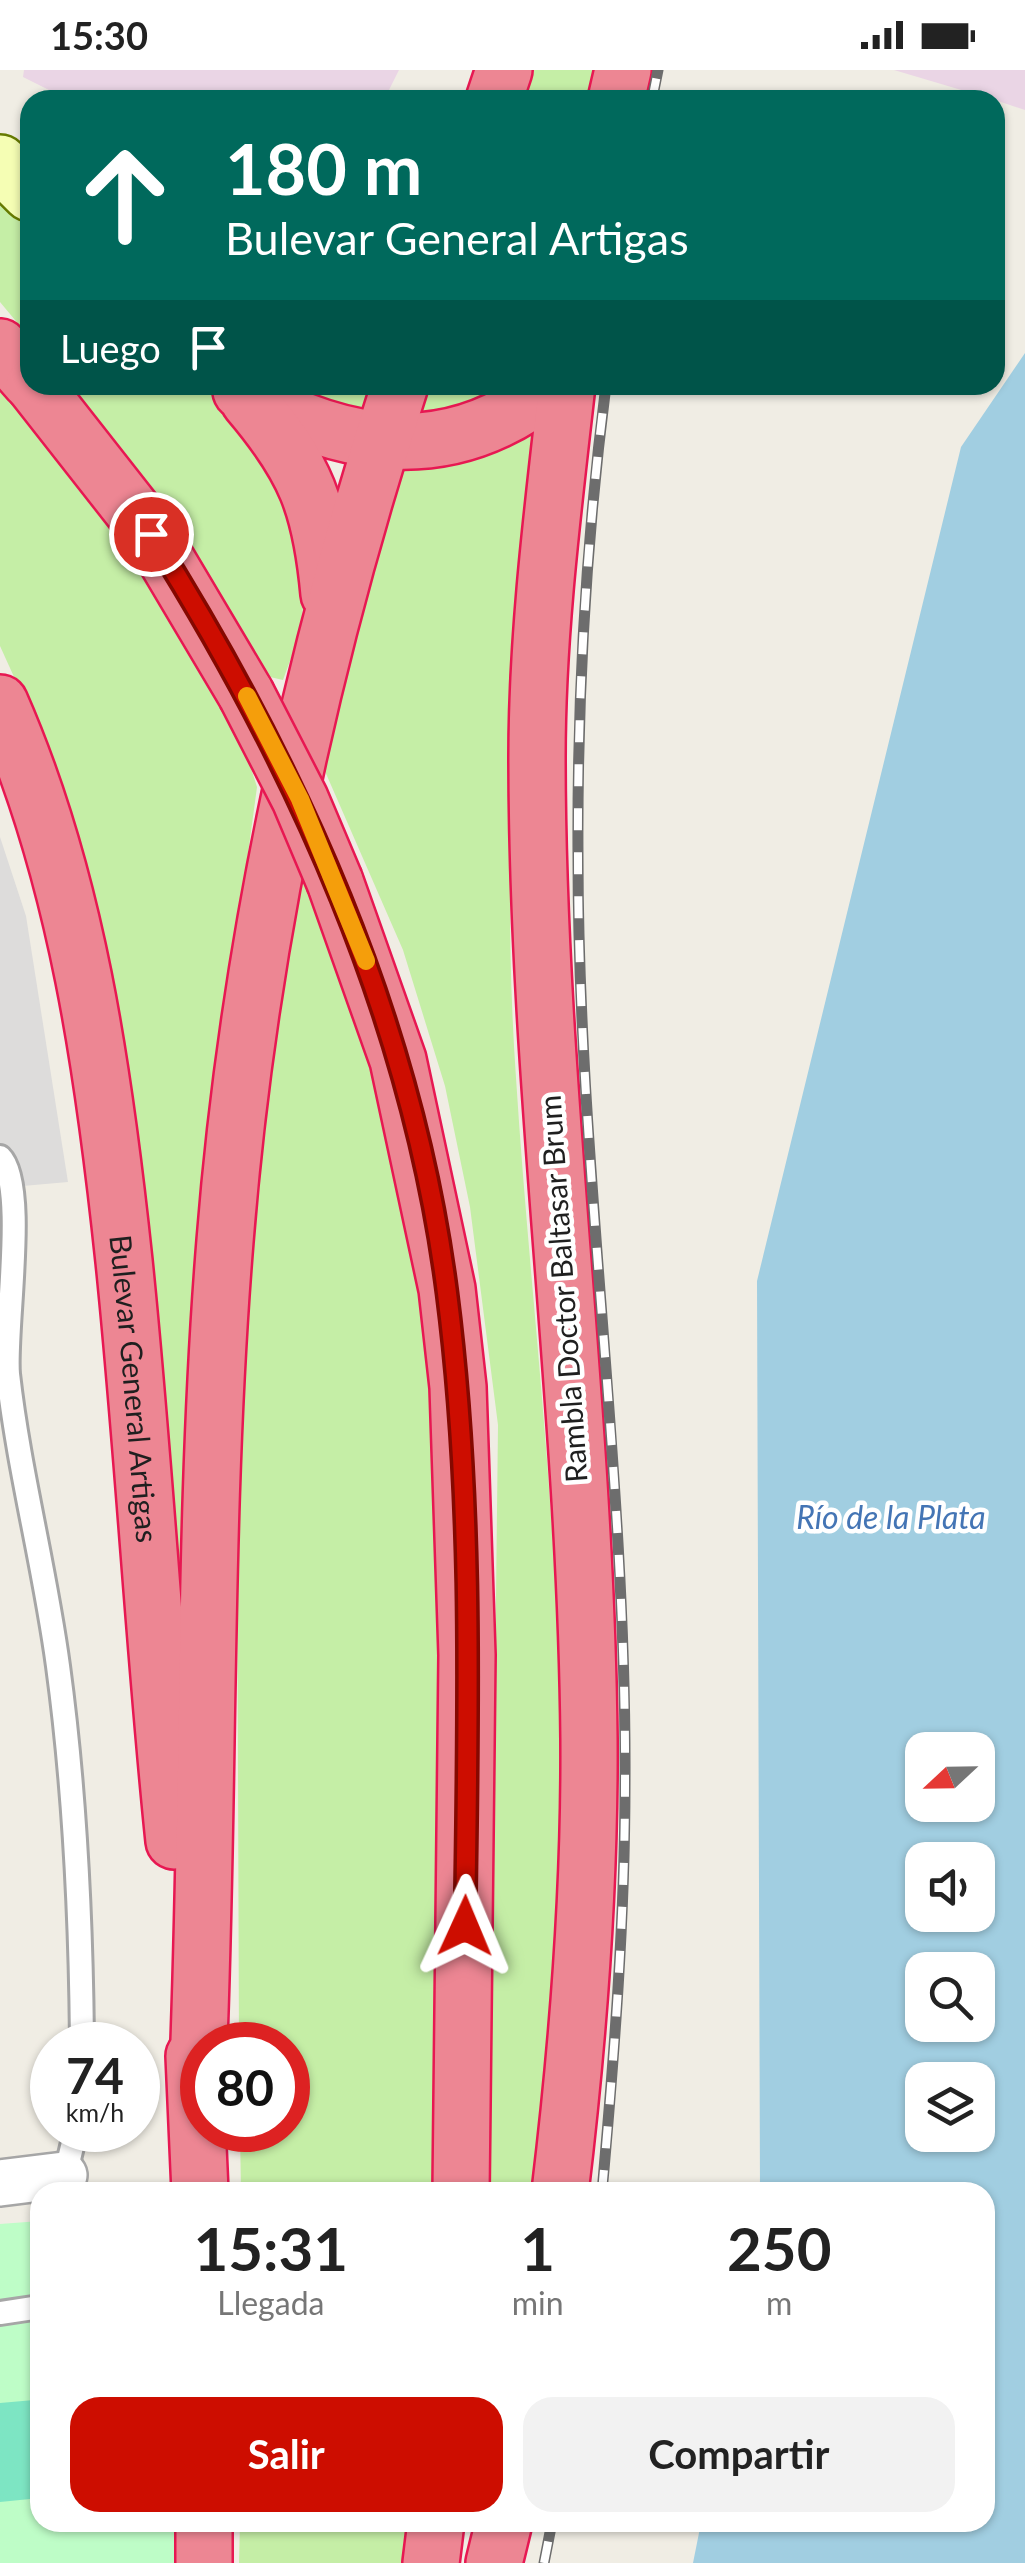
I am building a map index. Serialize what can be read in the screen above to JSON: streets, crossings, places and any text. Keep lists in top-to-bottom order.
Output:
{
  "streets": {
    "highway": ["Rambla Doctor Baltasar Brum", "Bulevar General Artigas"]
  },
  "water": ["Río de la Plata"],
  "north": "left",
  "page": {
    "status": "15:30",
    "turn": ["180 m", "Bulevar General Artigas"],
    "then": "Luego",
    "speed": "74 km/h",
    "limit": "80",
    "eta": [
      "15:31",
      "Llegada",
      "1",
      "min",
      "250",
      "m"
    ],
    "buttons": ["Salir", "Compartir"]
  }
}
